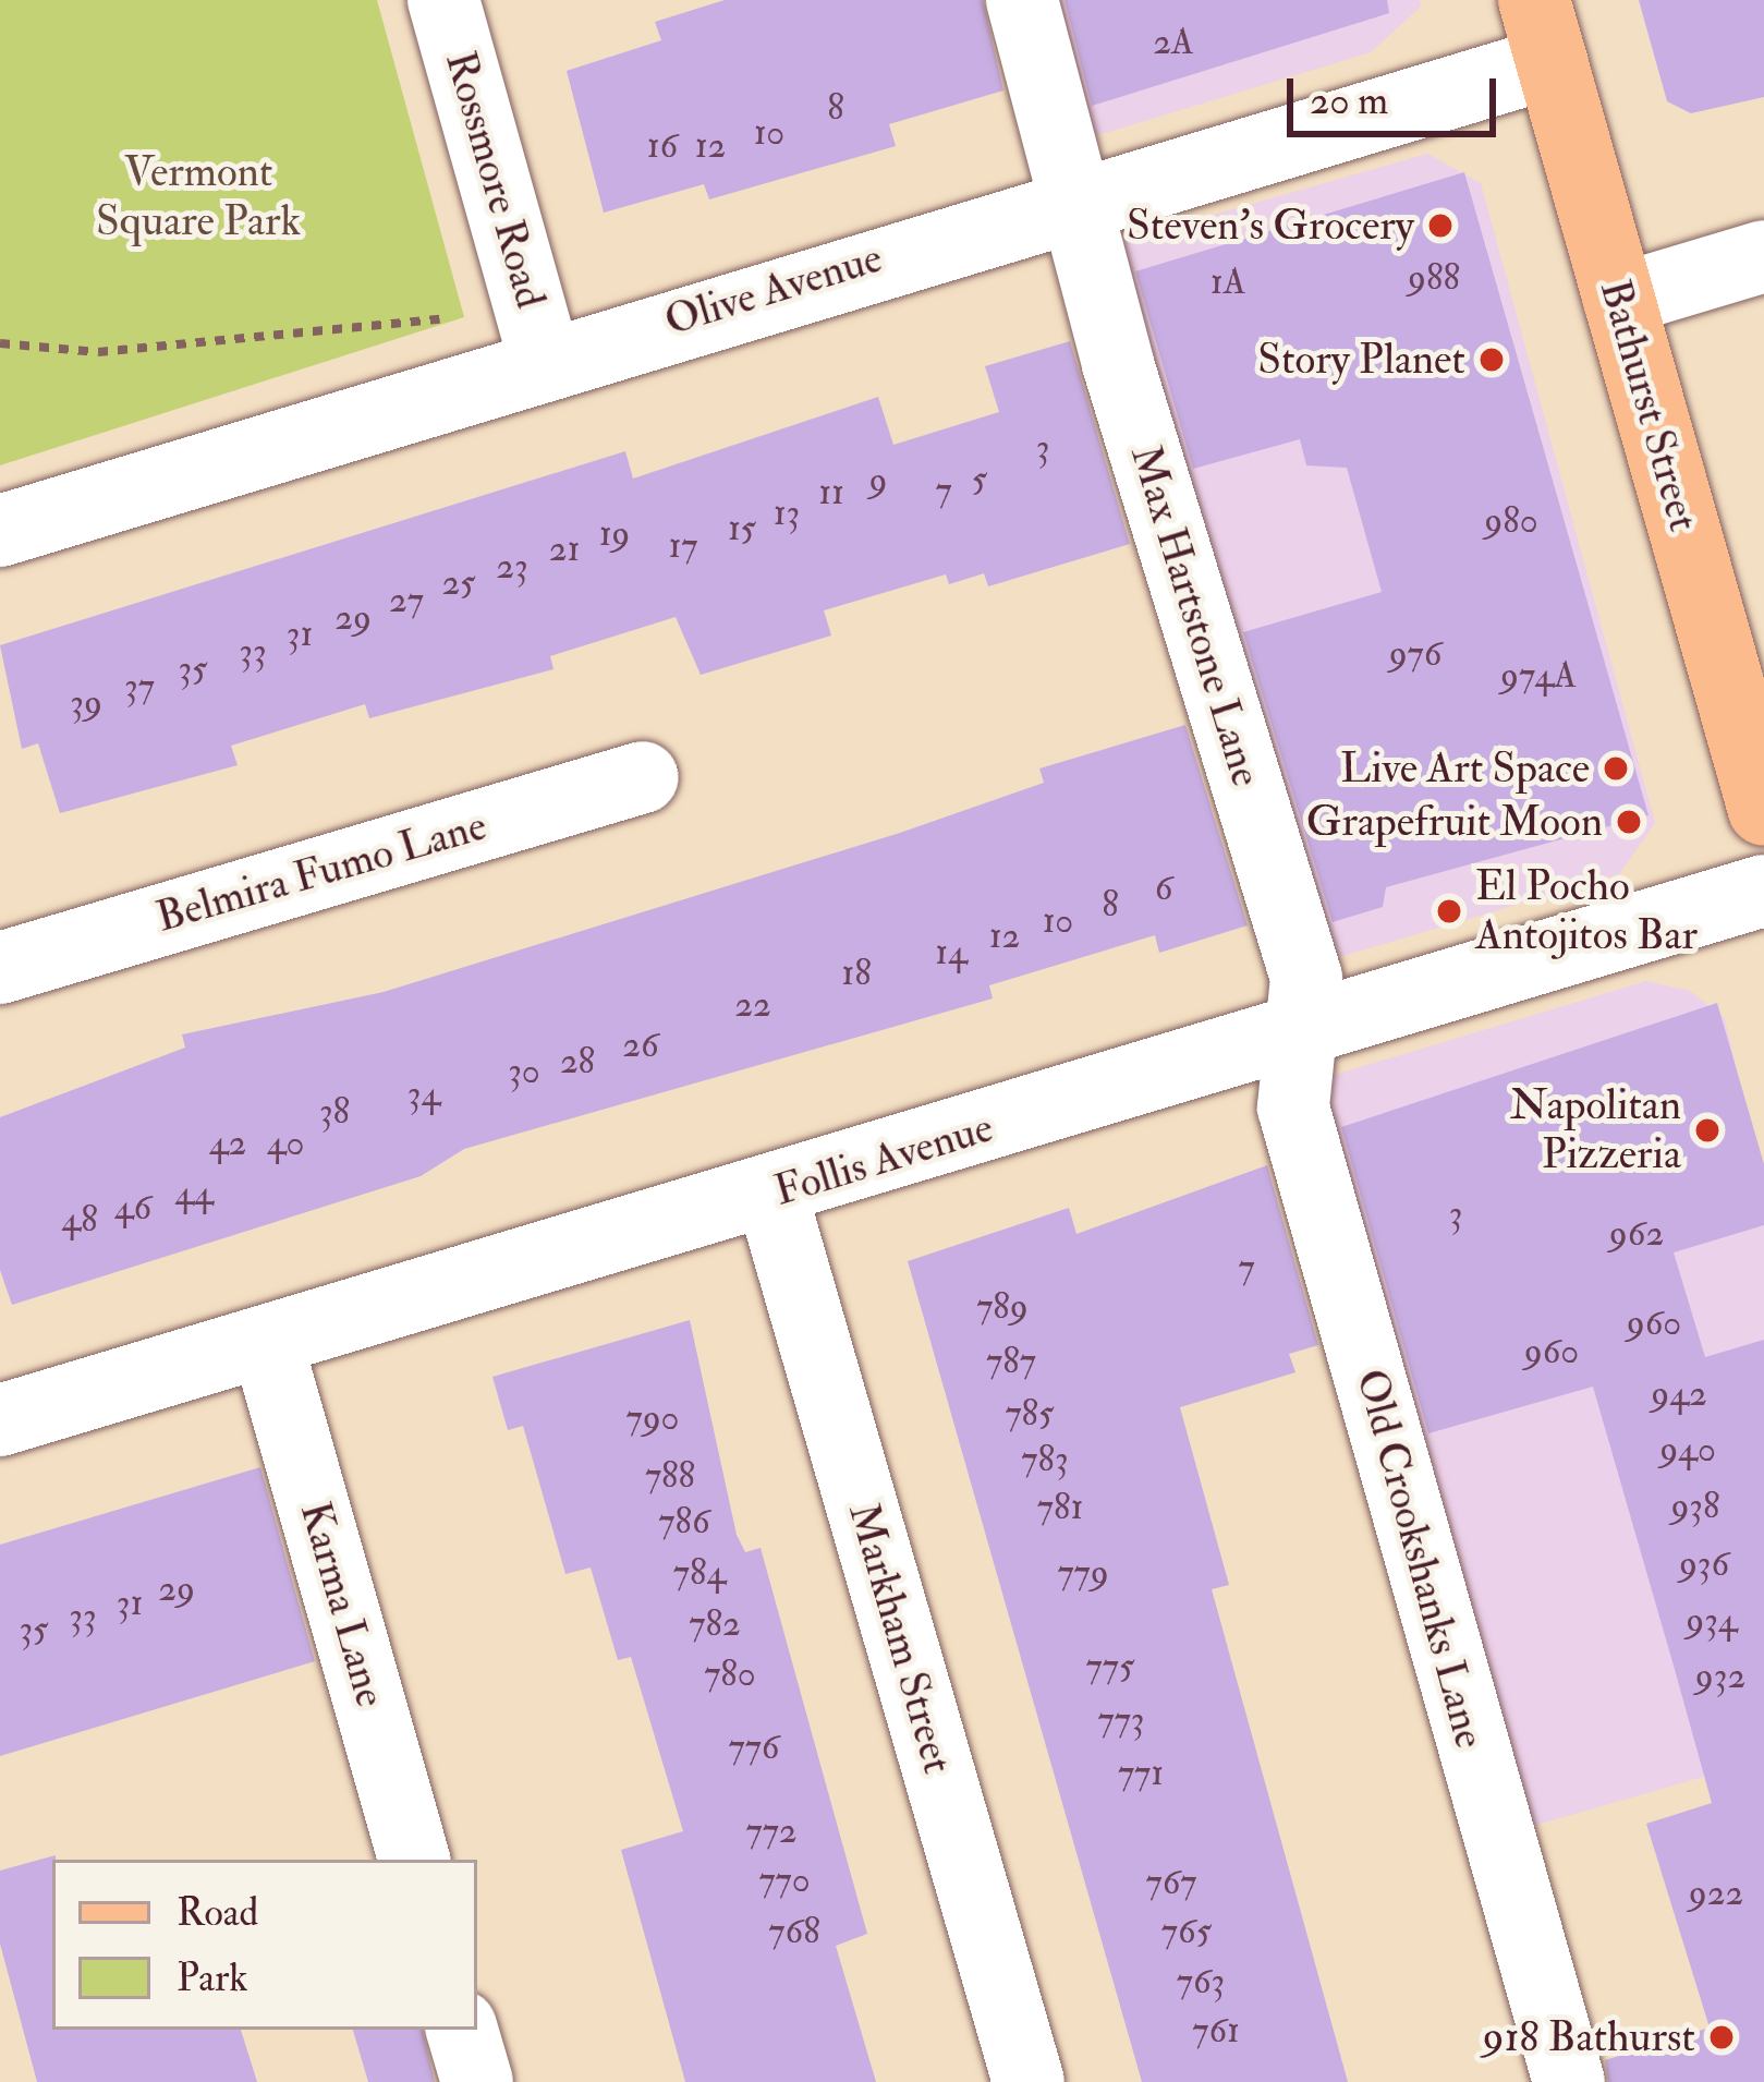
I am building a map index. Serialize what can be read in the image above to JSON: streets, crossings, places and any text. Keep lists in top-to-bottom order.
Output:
{
  "streets": {
    "main road": ["Bathurst Street"],
    "street": [
      "Rossmore Road",
      "Olive Avenue",
      "Max Hartstone Lane",
      "Belmira Fumo Lane",
      "Follis Avenue",
      "Old Crookshanks Lane",
      "Karma Lane",
      "Markham Street"
    ]
  },
  "crossings": [
    ["Rossmore Road", "Olive Avenue"],
    ["Olive Avenue", "Bathurst Street"],
    ["Olive Avenue", "Max Hartstone Lane"],
    ["Max Hartstone Lane", "Follis Avenue"],
    ["Max Hartstone Lane", "Old Crookshanks Lane"],
    ["Follis Avenue", "Old Crookshanks Lane"],
    ["Follis Avenue", "Karma Lane"],
    ["Follis Avenue", "Markham Street"]
  ],
  "parks": ["Vermont Square Park"],
  "places": [
    "Steven's Grocery",
    "Story Planet",
    "Live Art Space",
    "Grapefruit Moon",
    "El Pocho Antojitos Bar",
    "Napolitan Pizzeria",
    "918 Bathurst"
  ],
  "house_numbers": [
    "2A",
    "8",
    "10",
    "16",
    "12",
    "988",
    "1A",
    "3",
    "5",
    "9",
    "7",
    "11",
    "13",
    "980",
    "15",
    "19",
    "17",
    "21",
    "23",
    "25",
    "27",
    "29",
    "31",
    "33",
    "976",
    "35",
    "974A",
    "37",
    "39",
    "6",
    "8",
    "10",
    "12",
    "14",
    "18",
    "22",
    "26",
    "28",
    "30",
    "34",
    "38",
    "42",
    "40",
    "44",
    "46",
    "3",
    "48",
    "962",
    "7",
    "789",
    "960",
    "960",
    "787",
    "942",
    "785",
    "790",
    "940",
    "783",
    "788",
    "938",
    "781",
    "786",
    "936",
    "784",
    "779",
    "29",
    "31",
    "33",
    "934",
    "782",
    "35",
    "775",
    "780",
    "932",
    "773",
    "776",
    "771",
    "772",
    "770",
    "767",
    "922",
    "768",
    "765",
    "763",
    "761"
  ],
  "legend": ["Road", "Park"],
  "scale_bar": "20 m"
}
